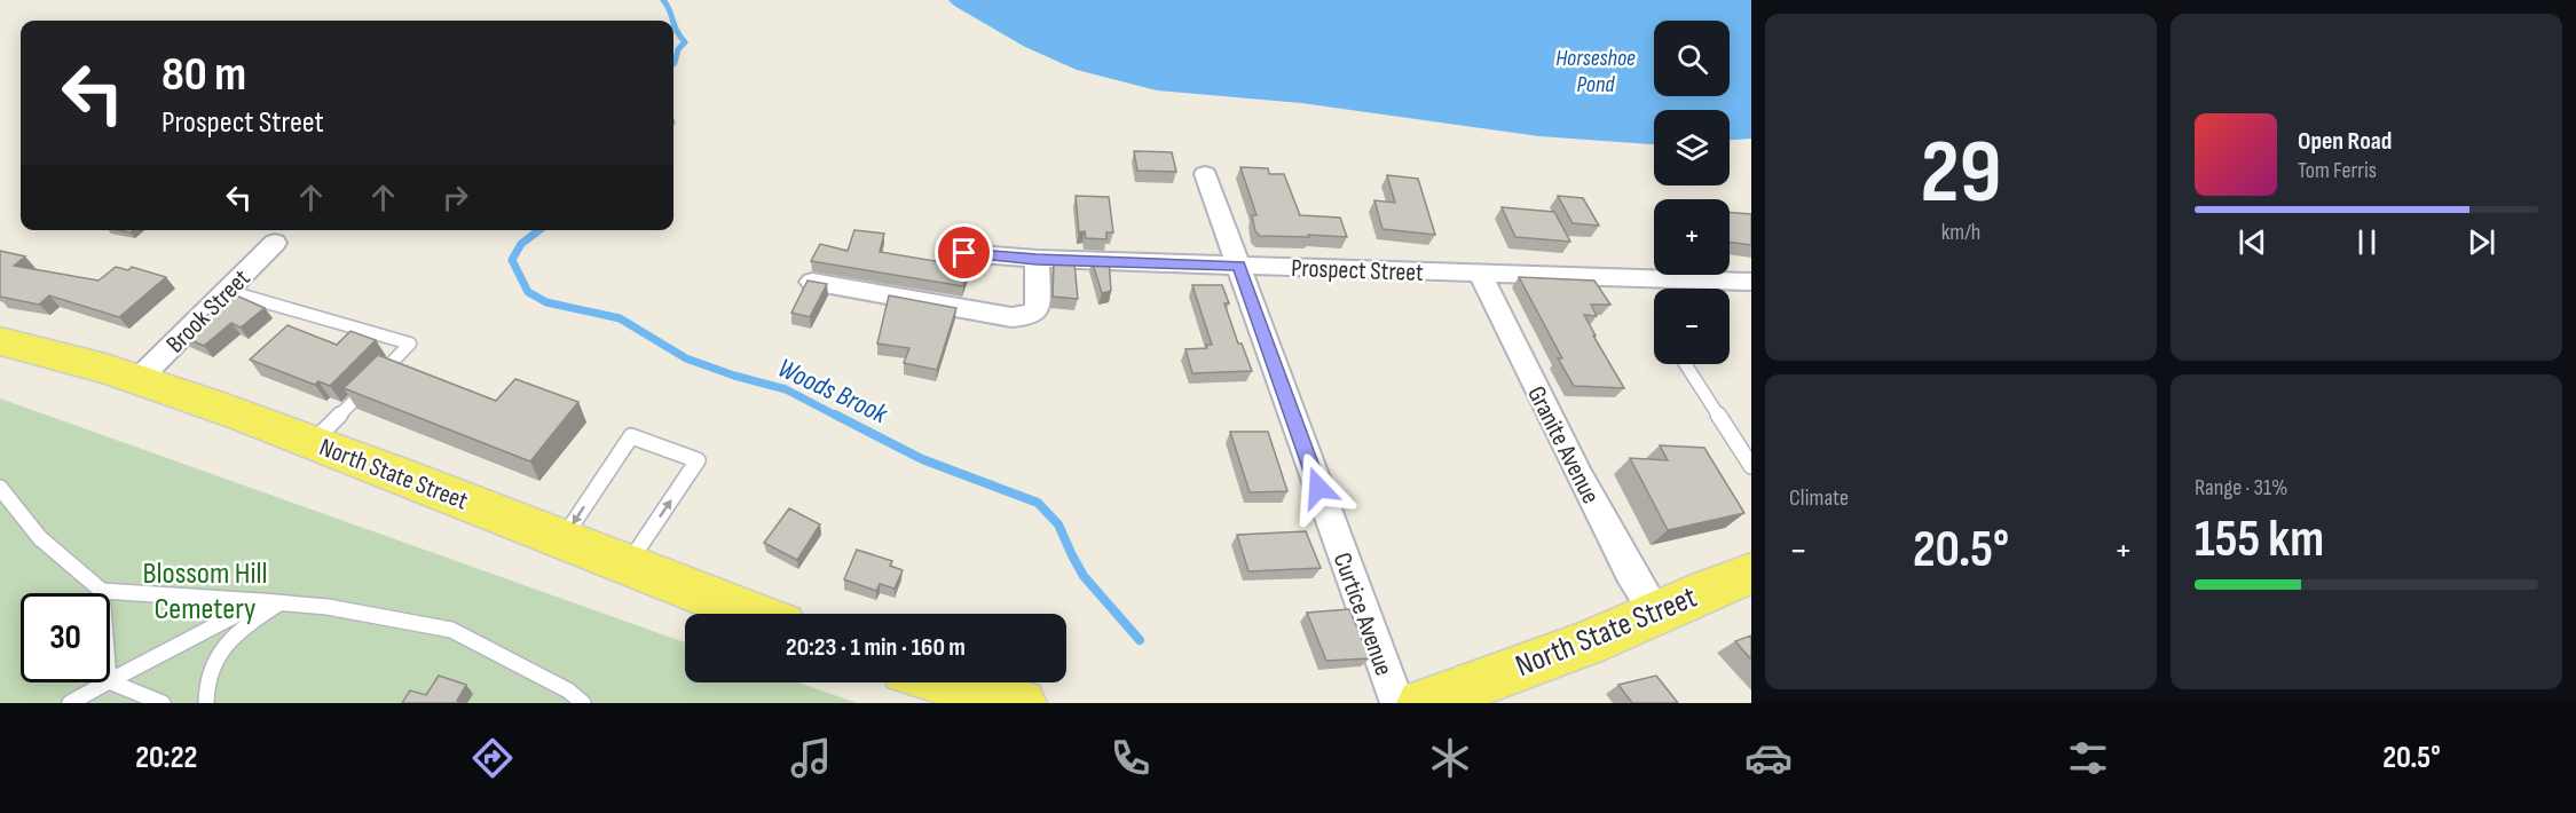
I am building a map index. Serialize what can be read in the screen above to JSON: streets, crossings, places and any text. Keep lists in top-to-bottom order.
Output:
{
  "streets": {
    "main road": ["North State Street"],
    "street": [
      "Prospect Street",
      "Brook Street",
      "Granite Avenue",
      "Curtice Avenue"
    ]
  },
  "crossings": [
    ["Prospect Street", "Granite Avenue"],
    ["Prospect Street", "Curtice Avenue"],
    ["Brook Street", "North State Street"],
    ["Granite Avenue", "North State Street"]
  ],
  "water": ["Horseshoe Pond", "Woods Brook"],
  "parks": ["Blossom Hill Cemetery"],
  "page": {
    "tile": [
      ["29", "km/h"],
      "Climate",
      ["Range · 31%", "155 km"]
    ],
    "map_buttons": ["+", "−"],
    "turn": ["80 m", "Prospect Street"],
    "song": ["Open Road", "Tom Ferris"],
    "heat": ["−", "20.5°", "+"],
    "limit": "30",
    "trip": "20:23 · 1 min · 160 m",
    "tabs": ["20:22", "20.5°"]
  }
}
